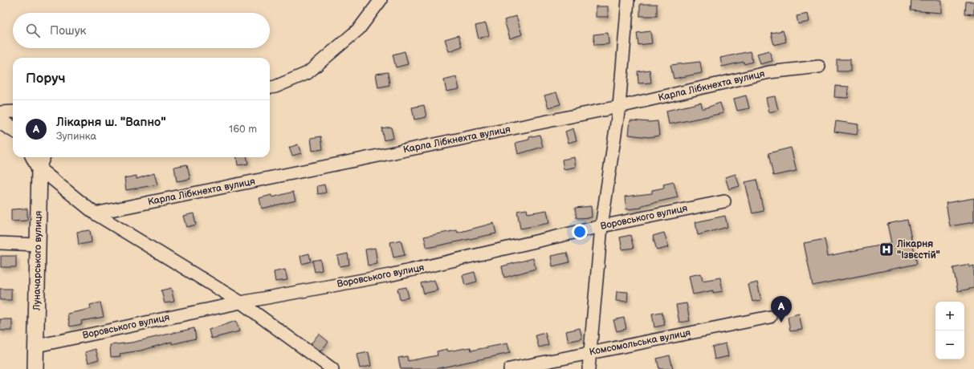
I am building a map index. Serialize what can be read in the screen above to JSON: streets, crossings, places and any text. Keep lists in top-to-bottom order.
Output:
{
  "streets": {
    "main road": ["Луначарського вулиця"],
    "street": ["Карла Лібкнехта вулиця", "Воровського вулиця", "Комсомольська вулиця"]
  },
  "crossings": [
    ["Воровського вулиця", "Луначарського вулиця"]
  ],
  "places": {
    "hospital": ["Лікарня \"Ізвєстій\""]
  },
  "page": {
    "search": "Пошук",
    "heading": "Поруч",
    "list": [
      {
        "mark": "A",
        "name": "Лікарня ш. \"Вапно\"",
        "note": "Зупинка",
        "value": "160 m"
      }
    ],
    "pins": "A",
    "map_buttons": ["+", "−"]
  }
}
